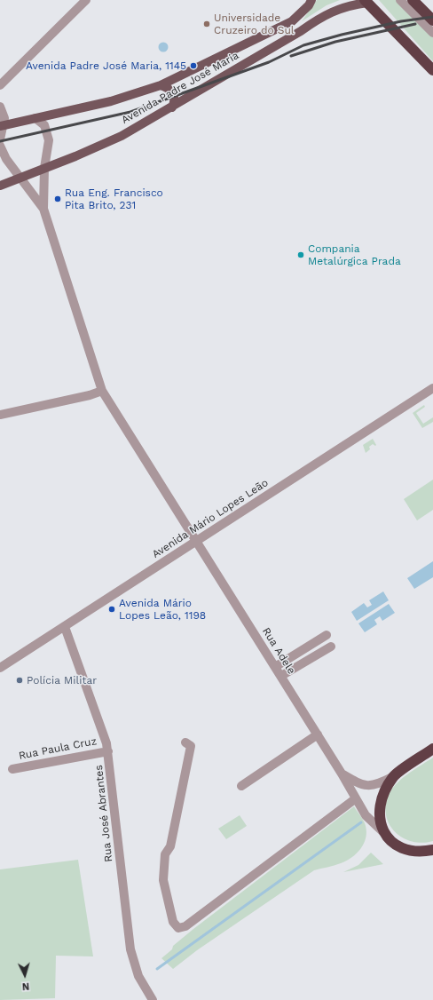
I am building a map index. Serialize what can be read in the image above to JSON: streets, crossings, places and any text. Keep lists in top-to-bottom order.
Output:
{
  "streets": {
    "main road": ["Avenida Padre José Maria"],
    "street": [
      "Avenida Mário Lopes Leão",
      "Rua Adele",
      "Rua Paula Cruz",
      "Rua José Abrantes"
    ]
  },
  "crossings": [
    ["Avenida Mário Lopes Leão", "Rua Adele"],
    ["Avenida Mário Lopes Leão", "Rua José Abrantes"],
    ["Rua Paula Cruz", "Rua José Abrantes"]
  ],
  "places": [
    "Universidade Cruzeiro do Sul",
    "Avenida Padre José Maria, 1145",
    "Rua Eng. Francisco Pita Brito, 231",
    "Compania Metalúrgica Prada",
    "Avenida Mário Lopes Leão, 1198",
    "Polícia Militar"
  ],
  "north": "bottom"
}
